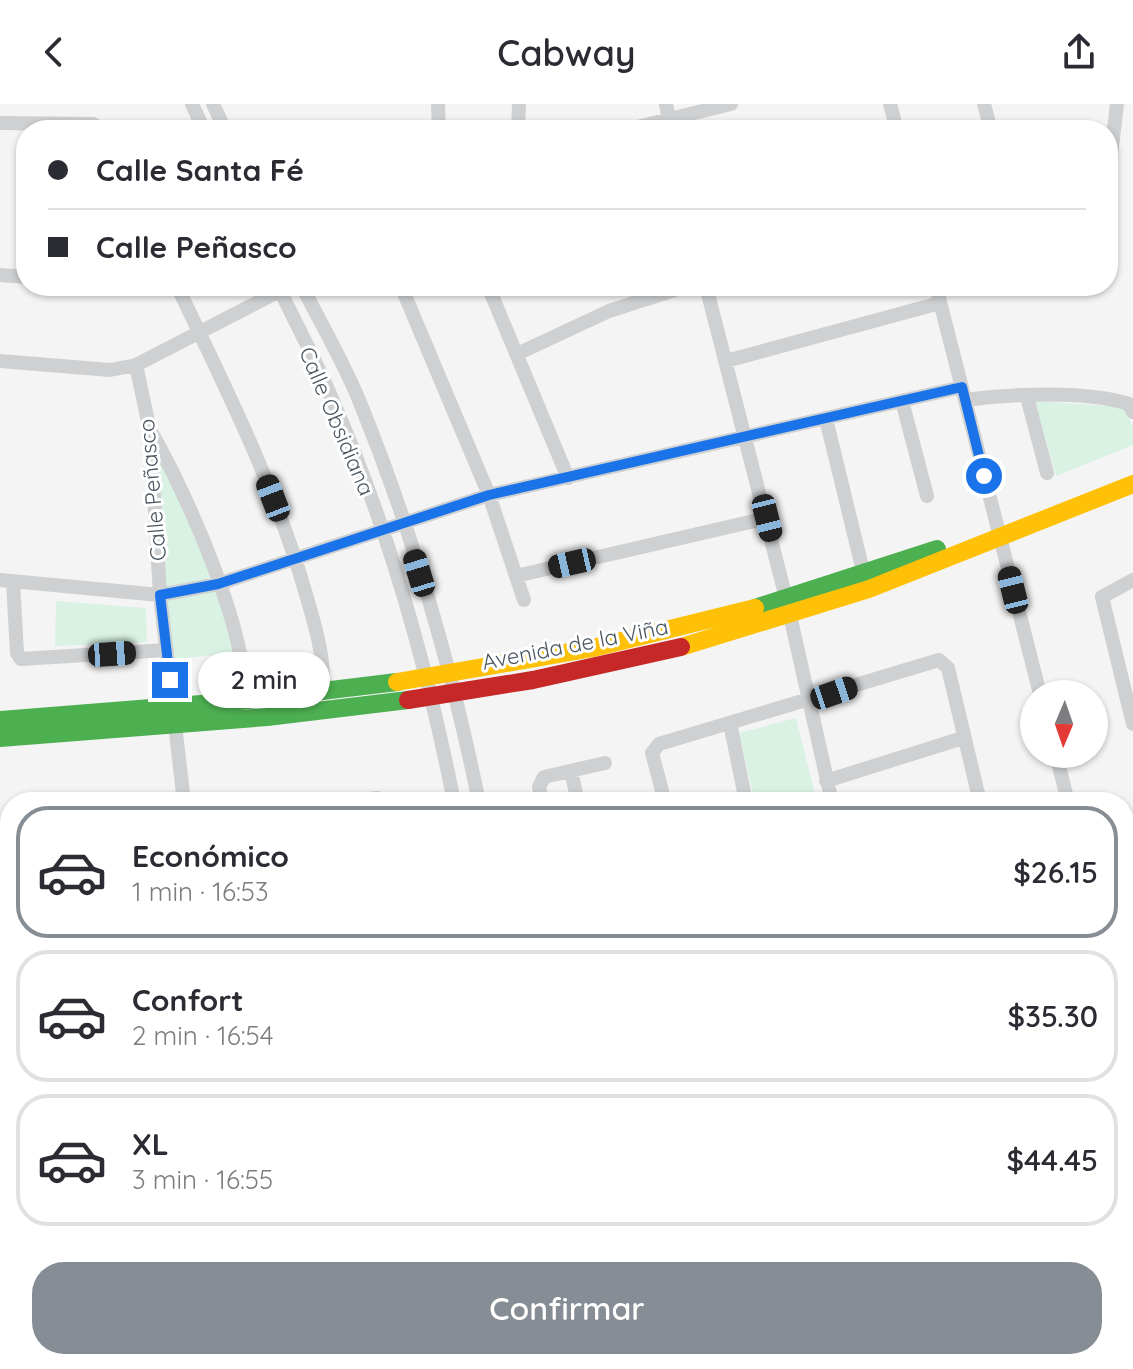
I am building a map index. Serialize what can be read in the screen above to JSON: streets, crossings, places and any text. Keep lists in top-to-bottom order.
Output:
{
  "streets": {
    "street": ["Calle Obsidiana", "Calle Peñasco", "Avenida de la Viña"]
  },
  "crossings": [
    ["Calle Obsidiana", "Avenida de la Viña"],
    ["Calle Peñasco", "Avenida de la Viña"]
  ],
  "north": "bottom",
  "page": {
    "header": "Cabway",
    "banner": ["Calle Santa Fé", "Calle Peñasco"],
    "bubble": "2 min",
    "list": [
      {
        "name": "Económico",
        "note": "1 min · 16:53",
        "value": "$26.15"
      },
      {
        "name": "Confort",
        "note": "2 min · 16:54",
        "value": "$35.30"
      },
      {
        "name": "XL",
        "note": "3 min · 16:55",
        "value": "$44.45"
      }
    ],
    "buttons": "Confirmar"
  }
}
